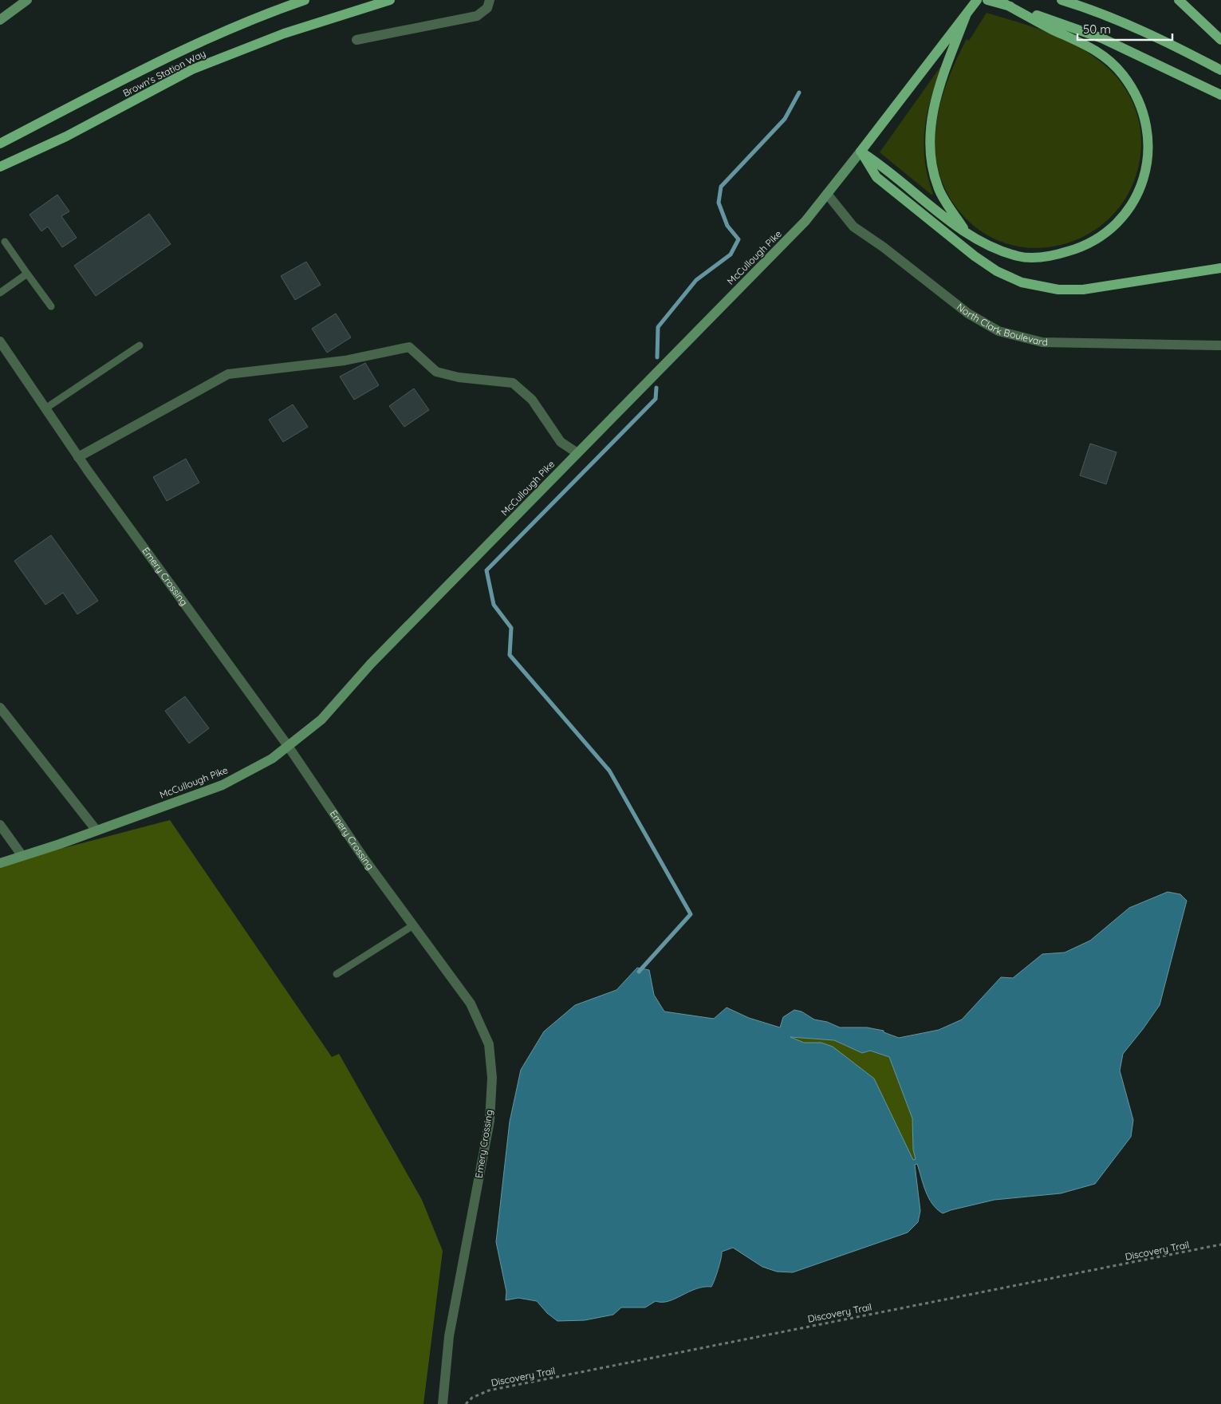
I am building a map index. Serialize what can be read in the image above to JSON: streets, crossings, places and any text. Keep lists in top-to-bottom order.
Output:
{
  "streets": {
    "main road": ["Brown's Station Way", "McCullough Pike"],
    "street": ["North Clark Boulevard", "Emery Crossing"],
    "path": ["Discovery Trail"]
  },
  "crossings": [
    ["McCullough Pike", "North Clark Boulevard"],
    ["McCullough Pike", "Emery Crossing"]
  ],
  "scale_bar": "50 m"
}
